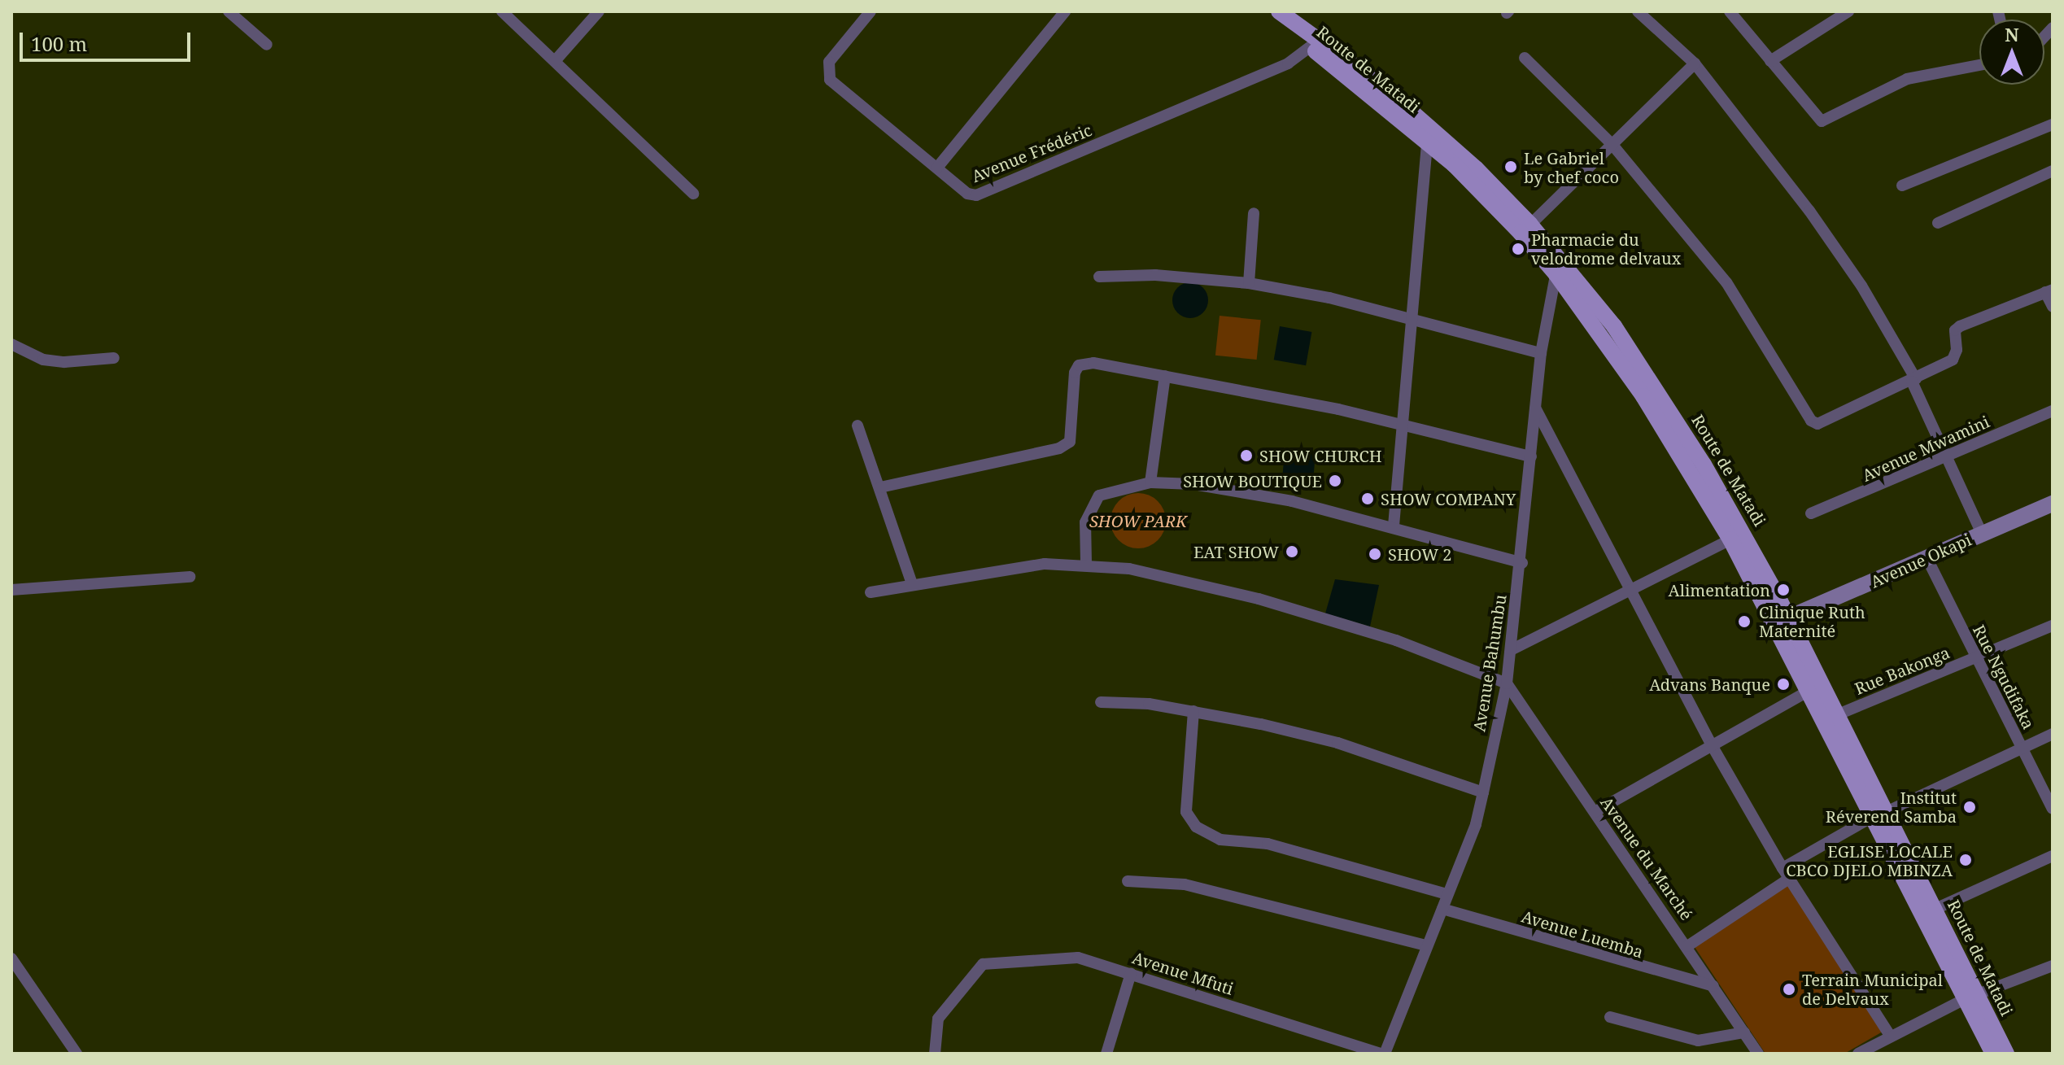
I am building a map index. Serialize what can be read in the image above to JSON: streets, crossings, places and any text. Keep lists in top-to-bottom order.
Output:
{
  "streets": {
    "main road": ["Route de Matadi"],
    "street": [
      "Avenue Frédéric",
      "Avenue Mwamini",
      "Avenue Okapi",
      "Avenue Bahumbu",
      "Rue Bakonga",
      "Rue Ngudifaka",
      "Avenue du Marché",
      "Avenue Luemba",
      "Avenue Mfuti"
    ]
  },
  "crossings": [
    ["Route de Matadi", "Avenue Frédéric"],
    ["Route de Matadi", "Avenue Okapi"],
    ["Route de Matadi", "Avenue Bahumbu"],
    ["Route de Matadi", "Rue Bakonga"],
    ["Avenue Okapi", "Rue Ngudifaka"],
    ["Avenue Bahumbu", "Avenue du Marché"],
    ["Avenue Bahumbu", "Avenue Luemba"],
    ["Avenue Bahumbu", "Avenue Mfuti"],
    ["Rue Bakonga", "Rue Ngudifaka"],
    ["Avenue du Marché", "Avenue Luemba"]
  ],
  "parks": ["SHOW PARK"],
  "places": [
    "Le Gabriel by chef coco",
    "Pharmacie du velodrome delvaux",
    "SHOW CHURCH",
    "SHOW BOUTIQUE",
    "SHOW COMPANY",
    "EAT SHOW",
    "SHOW 2",
    "Alimentation",
    "Clinique Ruth Maternité",
    "Advans Banque",
    "Institut Réverend Samba",
    "EGLISE LOCALE CBCO DJELO MBINZA",
    "Terrain Municipal de Delvaux"
  ],
  "scale_bar": "100 m",
  "north": "top"
}
